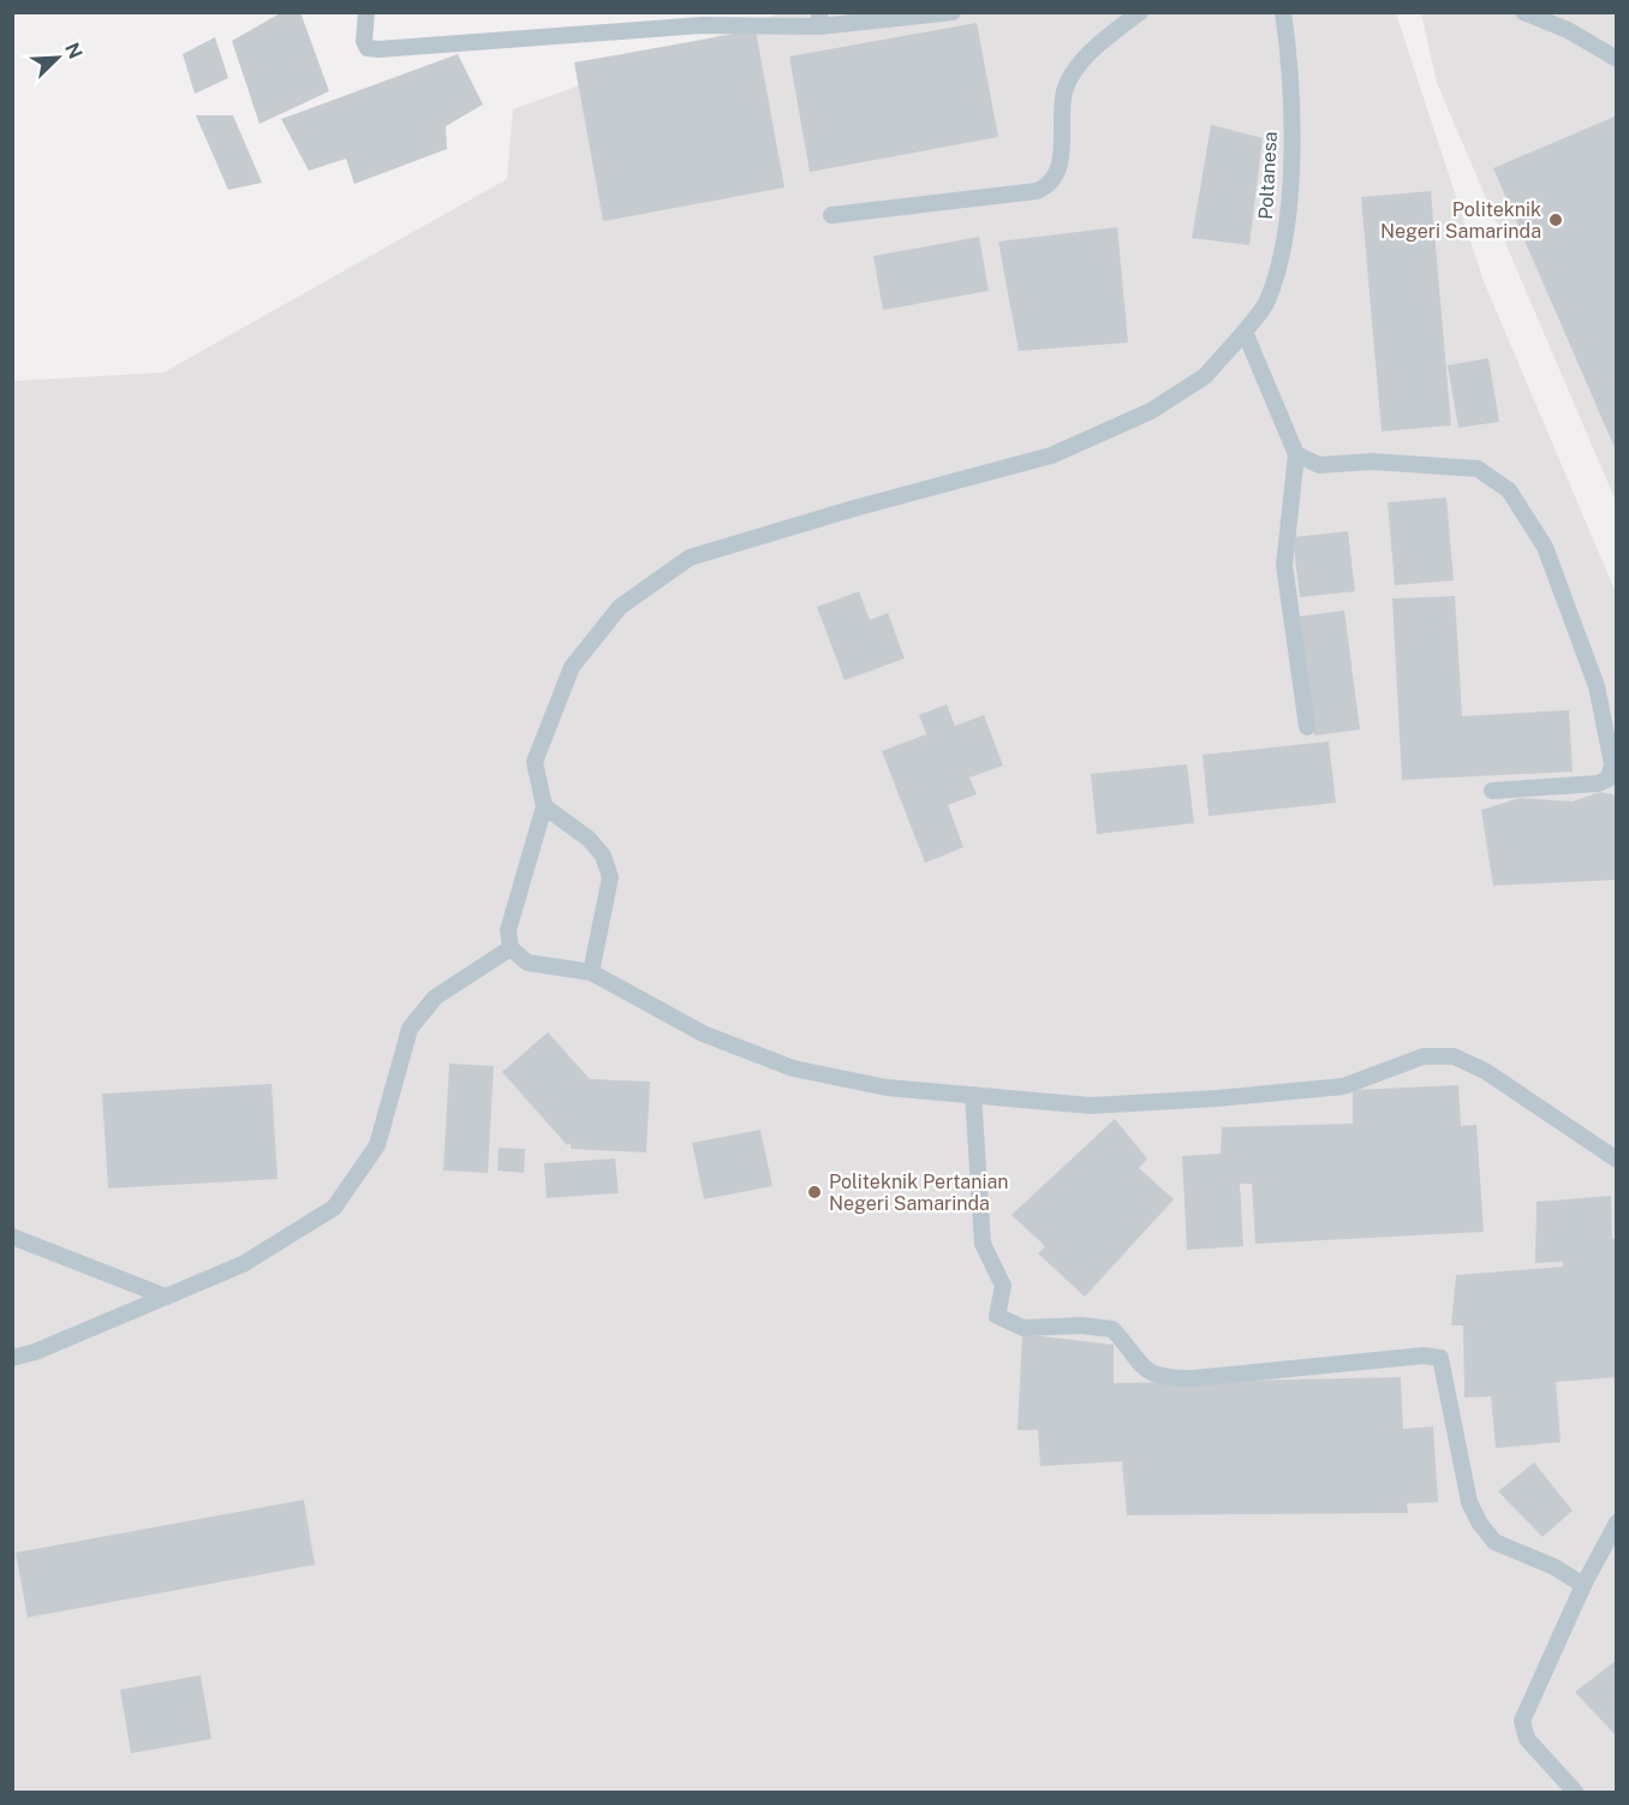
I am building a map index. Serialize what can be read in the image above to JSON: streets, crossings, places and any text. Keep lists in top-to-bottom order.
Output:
{
  "streets": {
    "lane": ["Poltanesa"]
  },
  "places": ["Politeknik Negeri Samarinda", "Politeknik Pertanian Negeri Samarinda"],
  "north": "top right"
}
